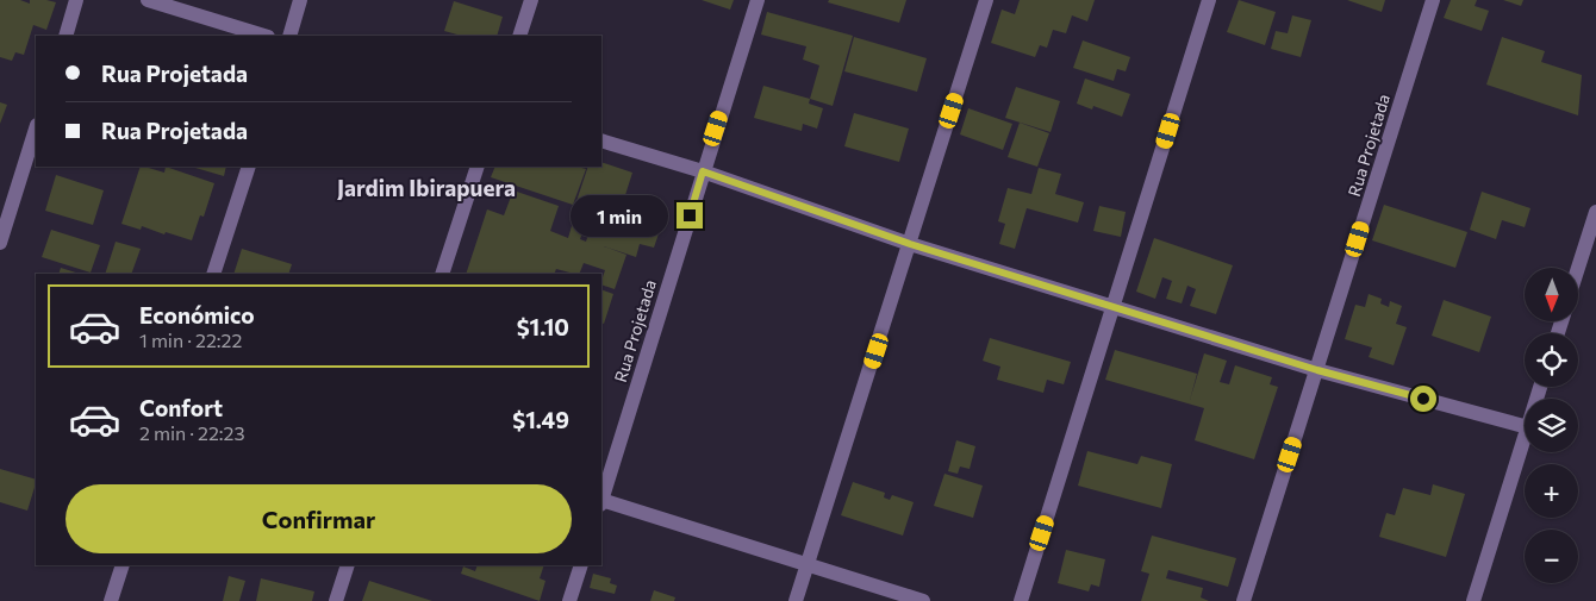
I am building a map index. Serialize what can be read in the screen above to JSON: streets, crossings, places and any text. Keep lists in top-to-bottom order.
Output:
{
  "streets": {
    "street": ["Rua Projetada"]
  },
  "districts": ["Jardim Ibirapuera"],
  "north": "bottom",
  "page": {
    "banner": ["Rua Projetada", "Rua Projetada"],
    "bubble": "1 min",
    "map_buttons": ["+", "−"],
    "list": [
      {
        "name": "Económico",
        "note": "1 min · 22:22",
        "value": "$1.10"
      },
      {
        "name": "Confort",
        "note": "2 min · 22:23",
        "value": "$1.49"
      }
    ],
    "buttons": "Confirmar"
  }
}
